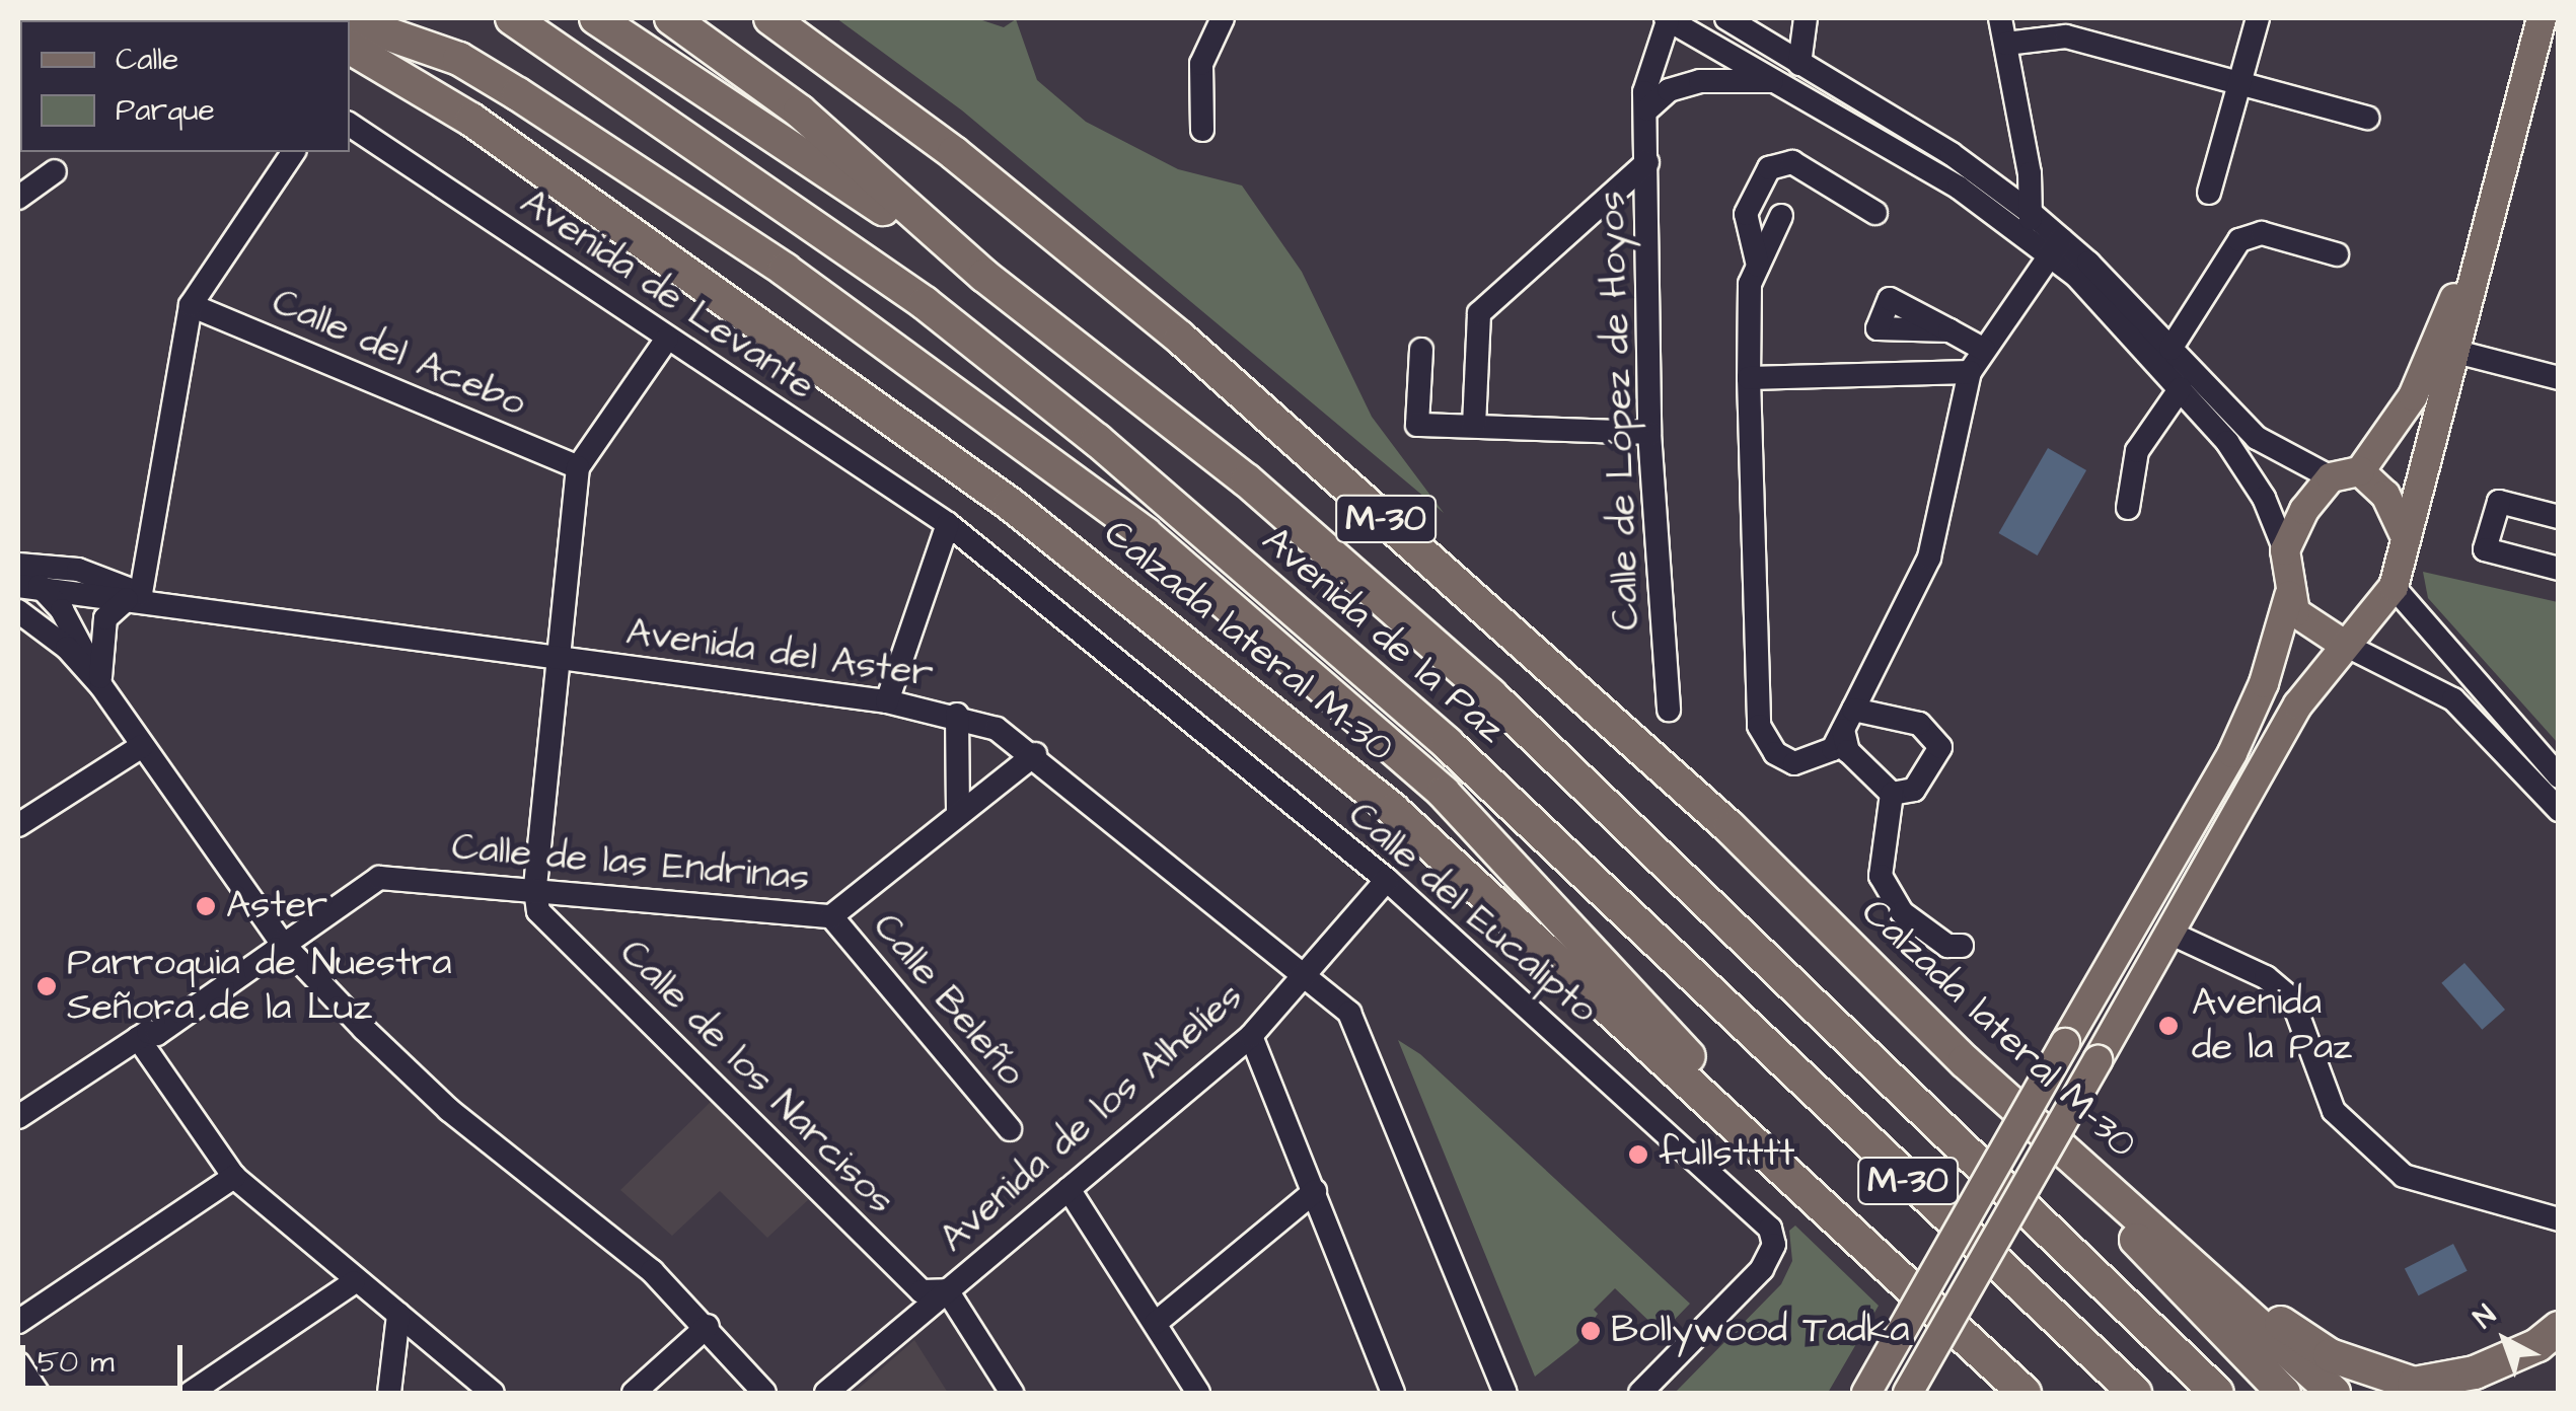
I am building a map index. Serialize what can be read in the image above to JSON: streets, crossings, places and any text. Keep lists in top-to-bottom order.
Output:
{
  "streets": {
    "highway": ["M-30", "Avenida de la Paz", "Calzada lateral M-30"],
    "street": [
      "Avenida de Levante",
      "Calle del Acebo",
      "Calle de López de Hoyos",
      "Avenida del Aster",
      "Calle de las Endrinas",
      "Calle del Eucalipto",
      "Calle Beleño",
      "Calle de los Narcisos",
      "Avenida de los Alhelíes"
    ]
  },
  "crossings": [
    ["Avenida de Levante", "Calle del Eucalipto"],
    ["M-30", "Calzada lateral M-30"],
    ["Avenida del Aster", "Calle de las Endrinas"],
    ["Avenida del Aster", "Avenida de los Alhelíes"],
    ["Calle de las Endrinas", "Calle Beleño"],
    ["Calle de las Endrinas", "Calle de los Narcisos"],
    ["Calle del Eucalipto", "Avenida de los Alhelíes"],
    ["Calle de los Narcisos", "Avenida de los Alhelíes"]
  ],
  "places": [
    "Aster",
    "Parroquia de Nuestra Señora de la Luz",
    "Avenida de la Paz",
    "fullstttt",
    "Bollywood Tadka"
  ],
  "legend": ["Calle", "Parque"],
  "scale_bar": "50 m",
  "north": "top left"
}
